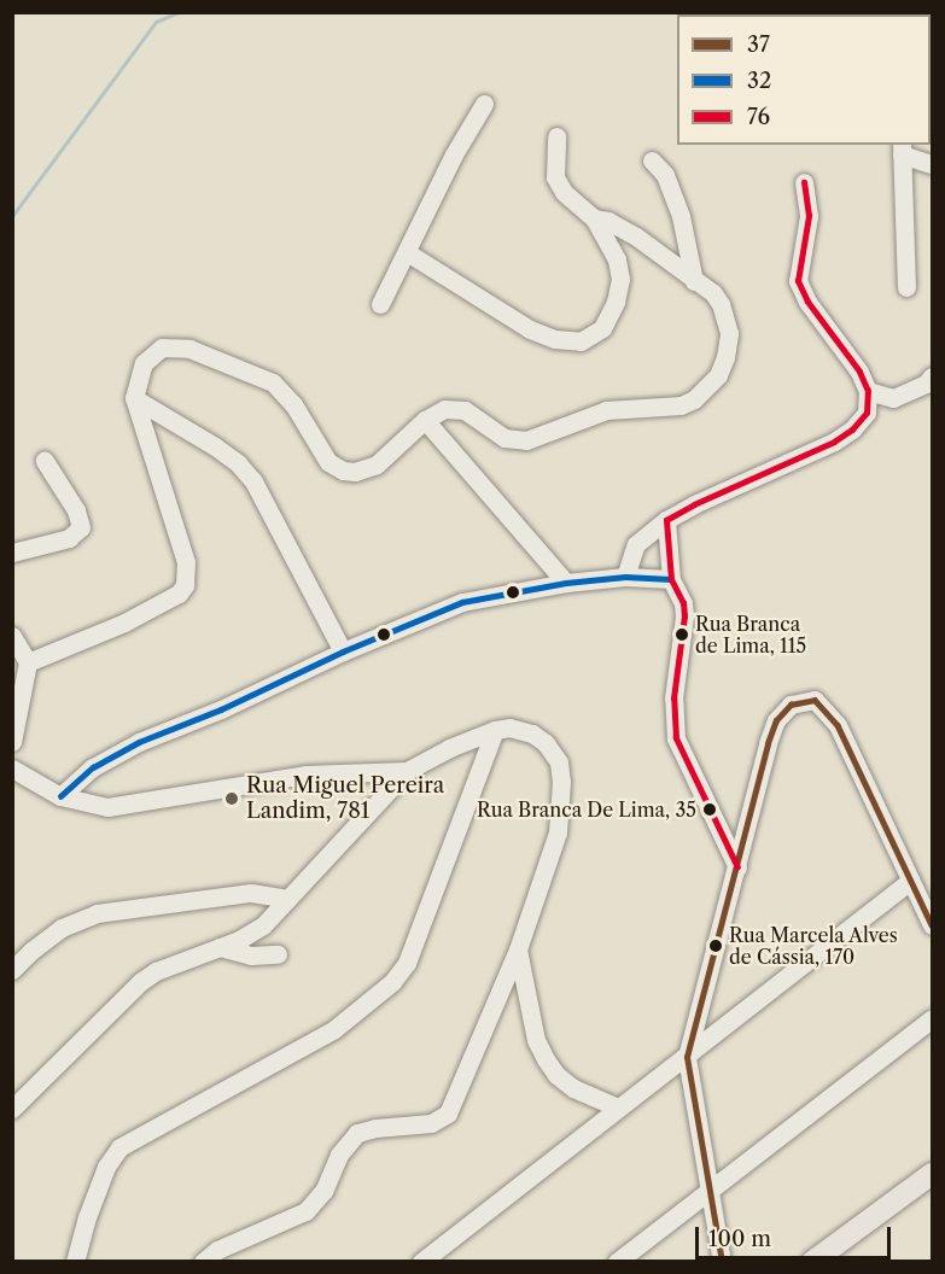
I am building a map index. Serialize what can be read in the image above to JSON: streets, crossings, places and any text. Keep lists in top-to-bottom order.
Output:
{
  "places": [
    "Rua Branca de Lima, 115",
    "Rua Miguel Pereira Landim, 781",
    "Rua Branca De Lima, 35",
    "Rua Marcela Alves de Cássia, 170"
  ],
  "lines": ["transit line 76", "transit line 32", "transit line 37"],
  "legend": ["37", "32", "76"],
  "scale_bar": "100 m"
}
